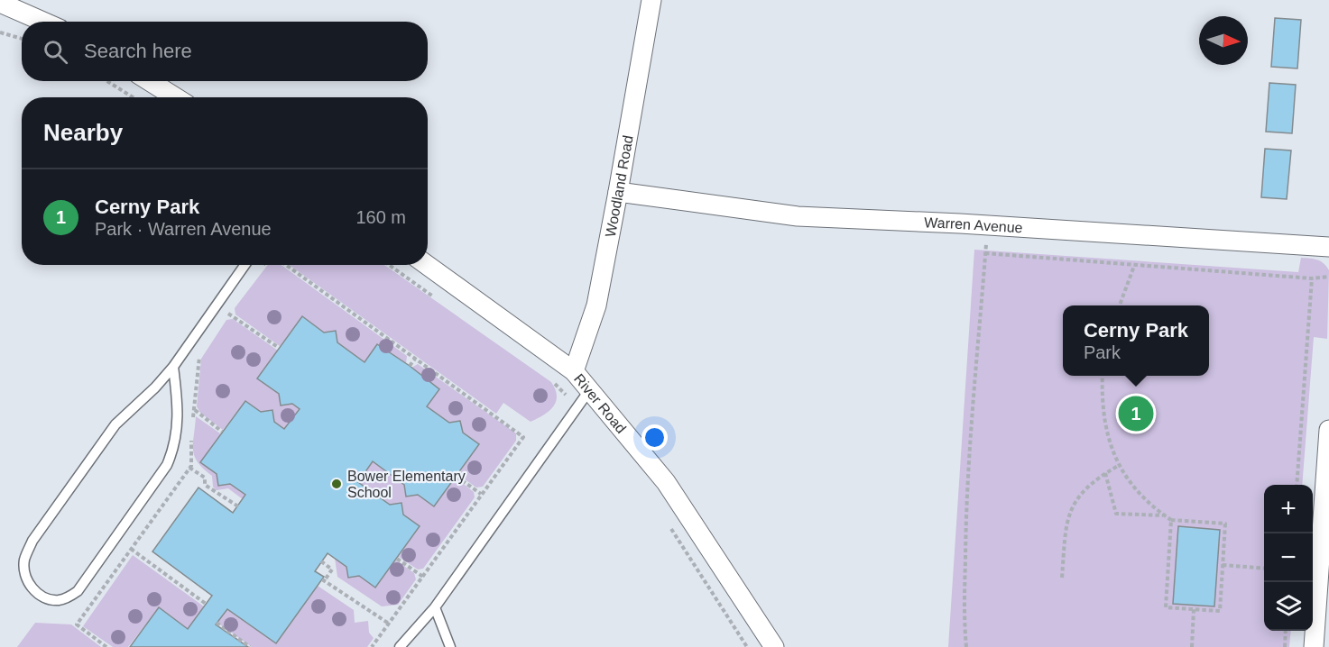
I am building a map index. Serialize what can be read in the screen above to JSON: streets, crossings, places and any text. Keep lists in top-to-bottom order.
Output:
{
  "streets": {
    "street": ["Woodland Road", "Warren Avenue", "River Road"]
  },
  "crossings": [
    ["Woodland Road", "Warren Avenue"],
    ["Woodland Road", "River Road"]
  ],
  "places": ["Bower Elementary School"],
  "north": "right",
  "page": {
    "search": "Search here",
    "heading": "Nearby",
    "list": [
      {
        "mark": "1",
        "name": "Cerny Park",
        "note": "Park · Warren Avenue",
        "value": "160 m"
      }
    ],
    "popup": ["Cerny Park", "Park"],
    "pins": "1",
    "map_buttons": ["+", "−"]
  }
}
